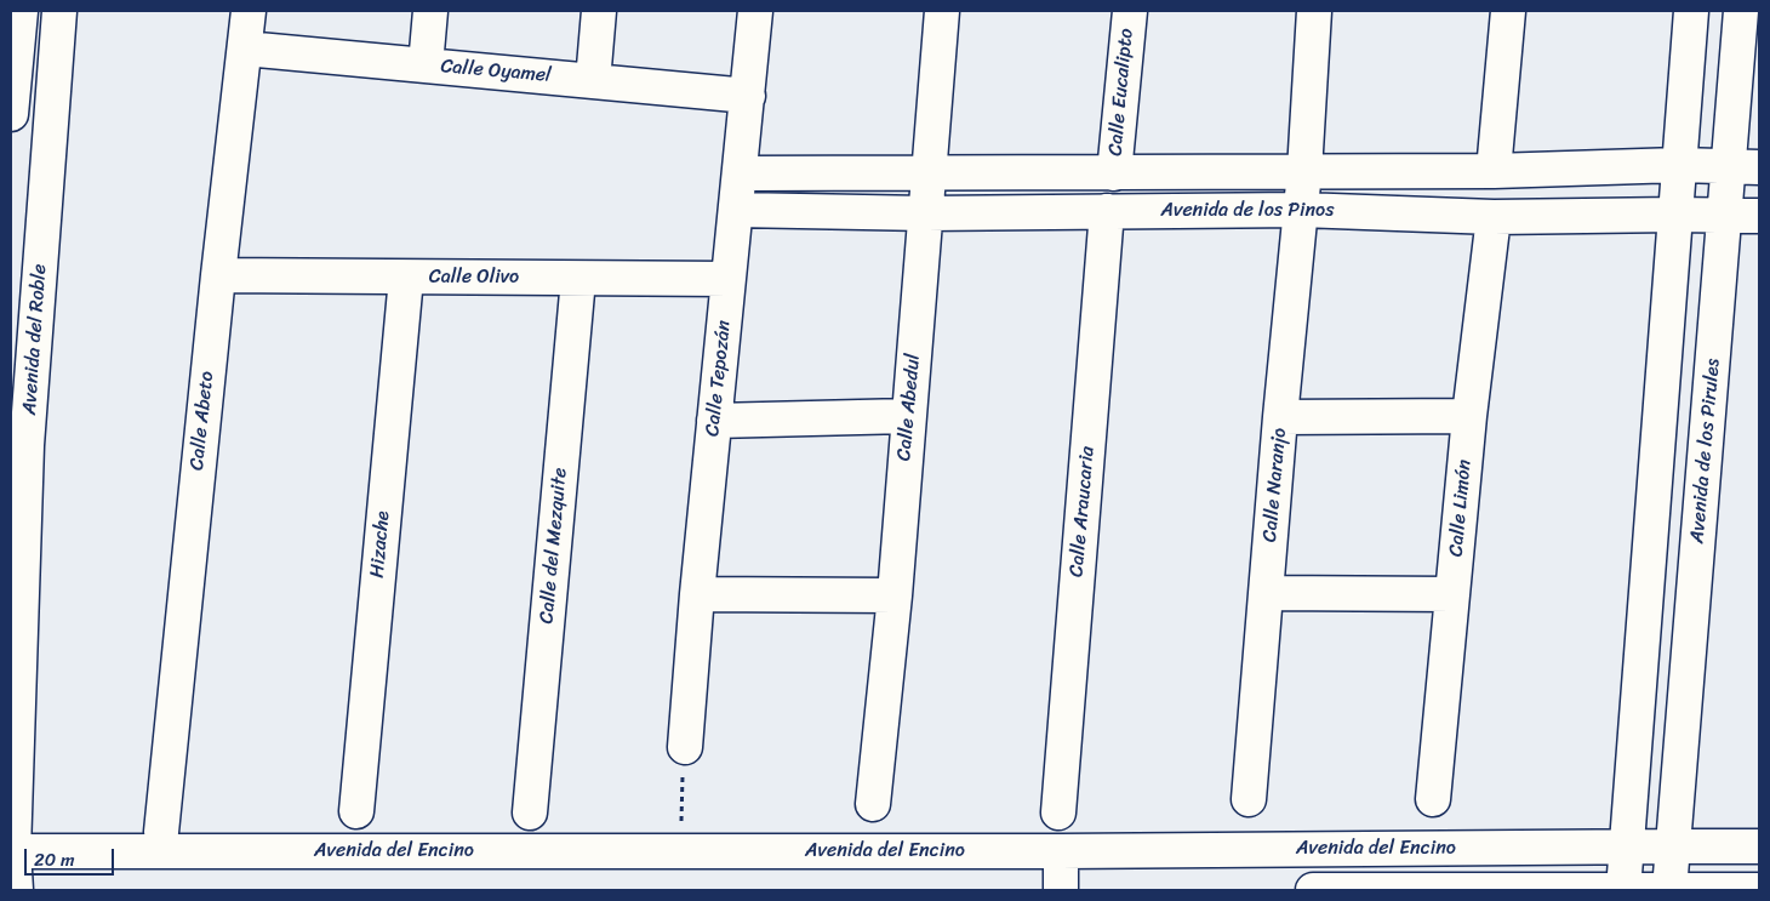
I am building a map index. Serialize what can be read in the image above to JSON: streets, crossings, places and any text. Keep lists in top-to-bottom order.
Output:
{
  "streets": {
    "street": [
      "Calle Oyamel",
      "Calle Eucalipto",
      "Avenida de los Pinos",
      "Calle Olivo",
      "Avenida del Roble",
      "Calle Tepozán",
      "Calle Abedul",
      "Calle Abeto",
      "Avenida de los Pirules",
      "Calle Naranjo",
      "Calle Limón",
      "Calle Araucaria",
      "Hizache",
      "Calle del Mezquite",
      "Avenida del Encino"
    ]
  },
  "crossings": [
    ["Calle Oyamel", "Calle Tepozán"],
    ["Calle Oyamel", "Calle Abeto"],
    ["Calle Eucalipto", "Avenida de los Pinos"],
    ["Avenida de los Pinos", "Calle Tepozán"],
    ["Avenida de los Pinos", "Calle Abedul"],
    ["Avenida de los Pinos", "Avenida de los Pirules"],
    ["Avenida de los Pinos", "Calle Naranjo"],
    ["Avenida de los Pinos", "Calle Limón"],
    ["Avenida de los Pinos", "Calle Araucaria"],
    ["Calle Olivo", "Calle Tepozán"],
    ["Calle Olivo", "Calle Abeto"],
    ["Calle Olivo", "Hizache"],
    ["Calle Olivo", "Calle del Mezquite"],
    ["Avenida del Roble", "Avenida del Encino"],
    ["Avenida de los Pirules", "Avenida del Encino"]
  ],
  "scale_bar": "20 m"
}
